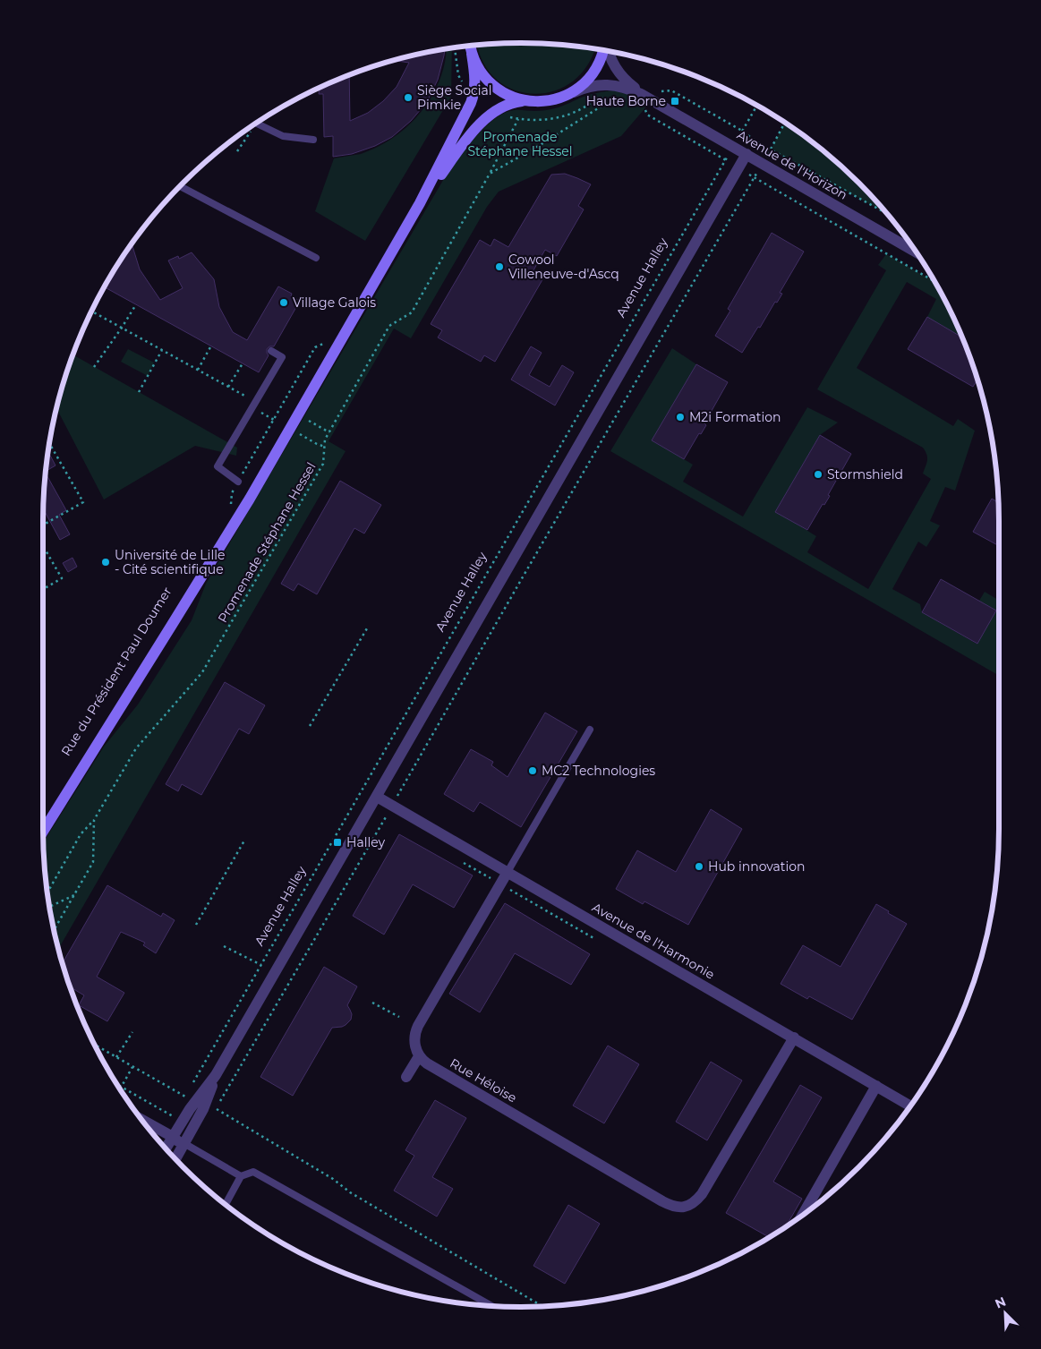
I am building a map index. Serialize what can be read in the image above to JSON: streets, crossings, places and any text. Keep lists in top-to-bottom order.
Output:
{
  "streets": {
    "main road": ["Rue du Président Paul Doumer"],
    "street": ["Avenue de l'Horizon", "Avenue de l'Harmonie", "Rue Héloise"],
    "path": ["Avenue Halley", "Promenade Stéphane Hessel"]
  },
  "crossings": [
    ["Avenue de l'Horizon", "Avenue Halley"],
    ["Avenue de l'Harmonie", "Rue Héloise"]
  ],
  "parks": ["Promenade Stéphane Hessel"],
  "places": {
    "other": [
      "Siège Social Pimkie",
      "Cowool Villeneuve-d'Ascq",
      "Village Galois",
      "M2i Formation",
      "Stormshield",
      "Université de Lille ‐ Cité scientifique",
      "MC2 Technologies",
      "Hub innovation"
    ],
    "transit": ["Haute Borne", "Halley"]
  },
  "north": "top left"
}
